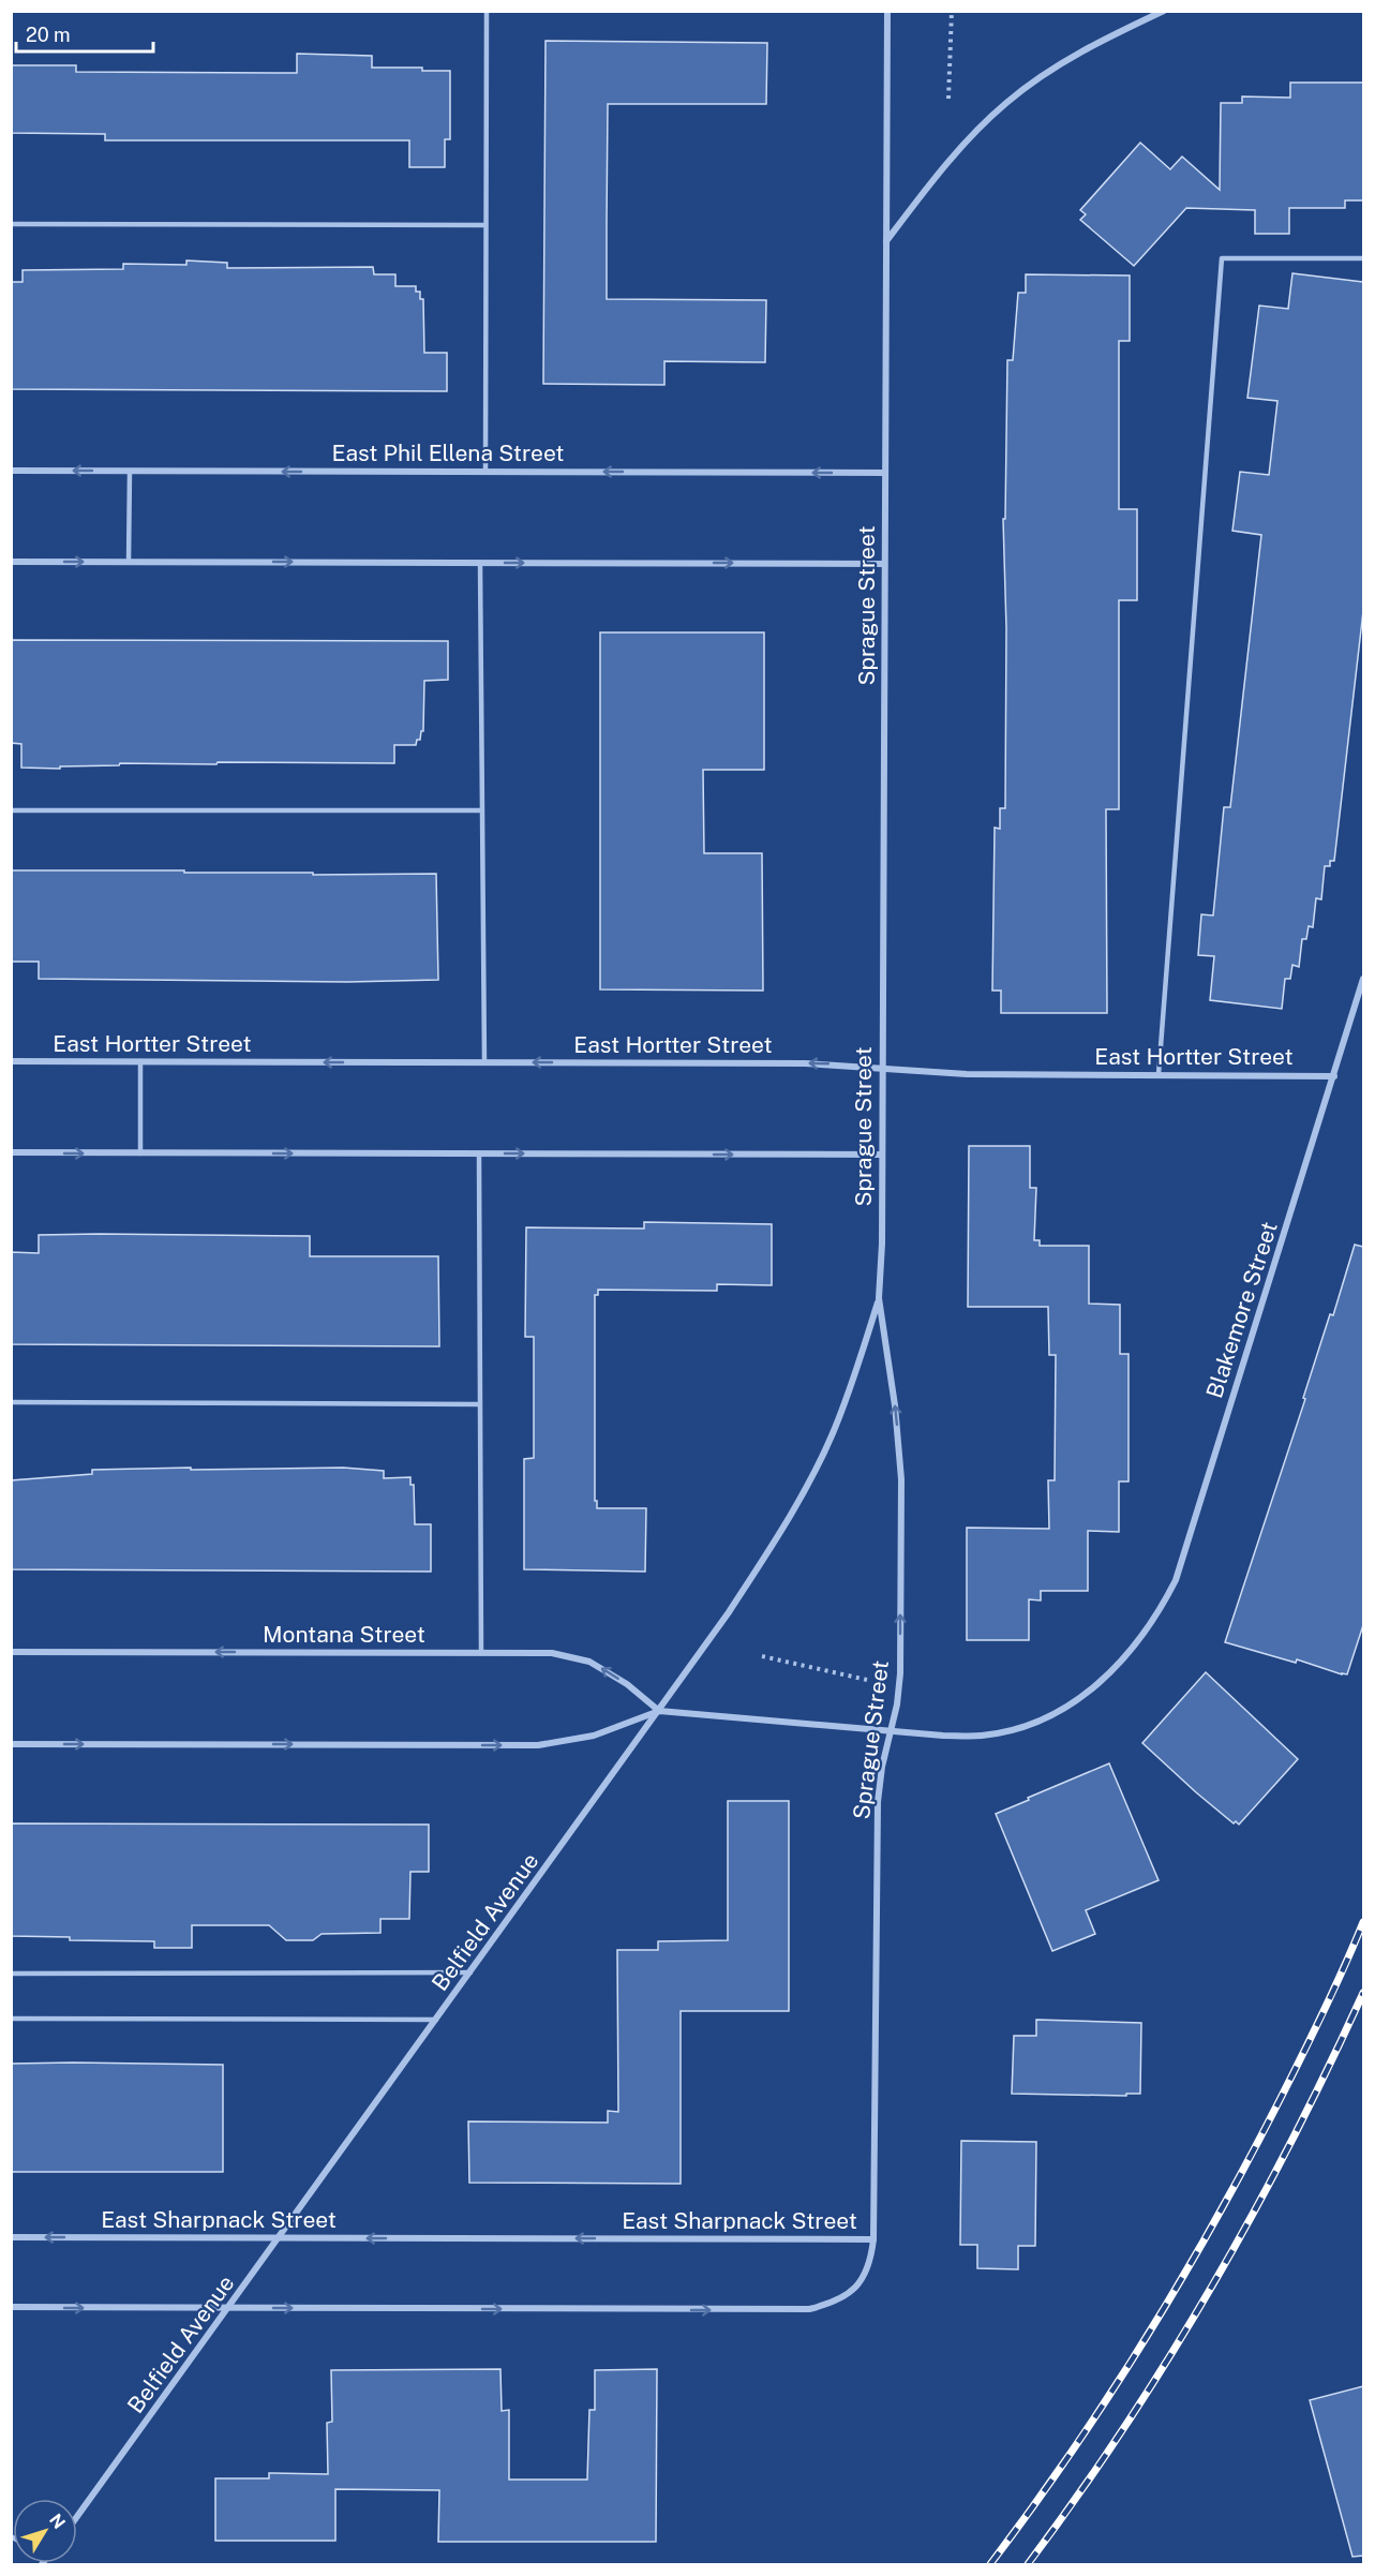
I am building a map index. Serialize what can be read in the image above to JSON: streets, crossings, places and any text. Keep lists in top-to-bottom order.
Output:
{
  "streets": {
    "street": [
      "East Phil Ellena Street",
      "Sprague Street",
      "East Hortter Street",
      "Blakemore Street",
      "Montana Street",
      "Belfield Avenue",
      "East Sharpnack Street"
    ]
  },
  "crossings": [
    ["East Phil Ellena Street", "Sprague Street"],
    ["Sprague Street", "East Hortter Street"],
    ["Sprague Street", "Blakemore Street"],
    ["Sprague Street", "Belfield Avenue"],
    ["Sprague Street", "East Sharpnack Street"],
    ["East Hortter Street", "Blakemore Street"],
    ["Montana Street", "Belfield Avenue"],
    ["Belfield Avenue", "East Sharpnack Street"]
  ],
  "one_way": ["East Phil Ellena Street", "East Hortter Street", "Montana Street"],
  "scale_bar": "20 m",
  "north": "top right"
}
